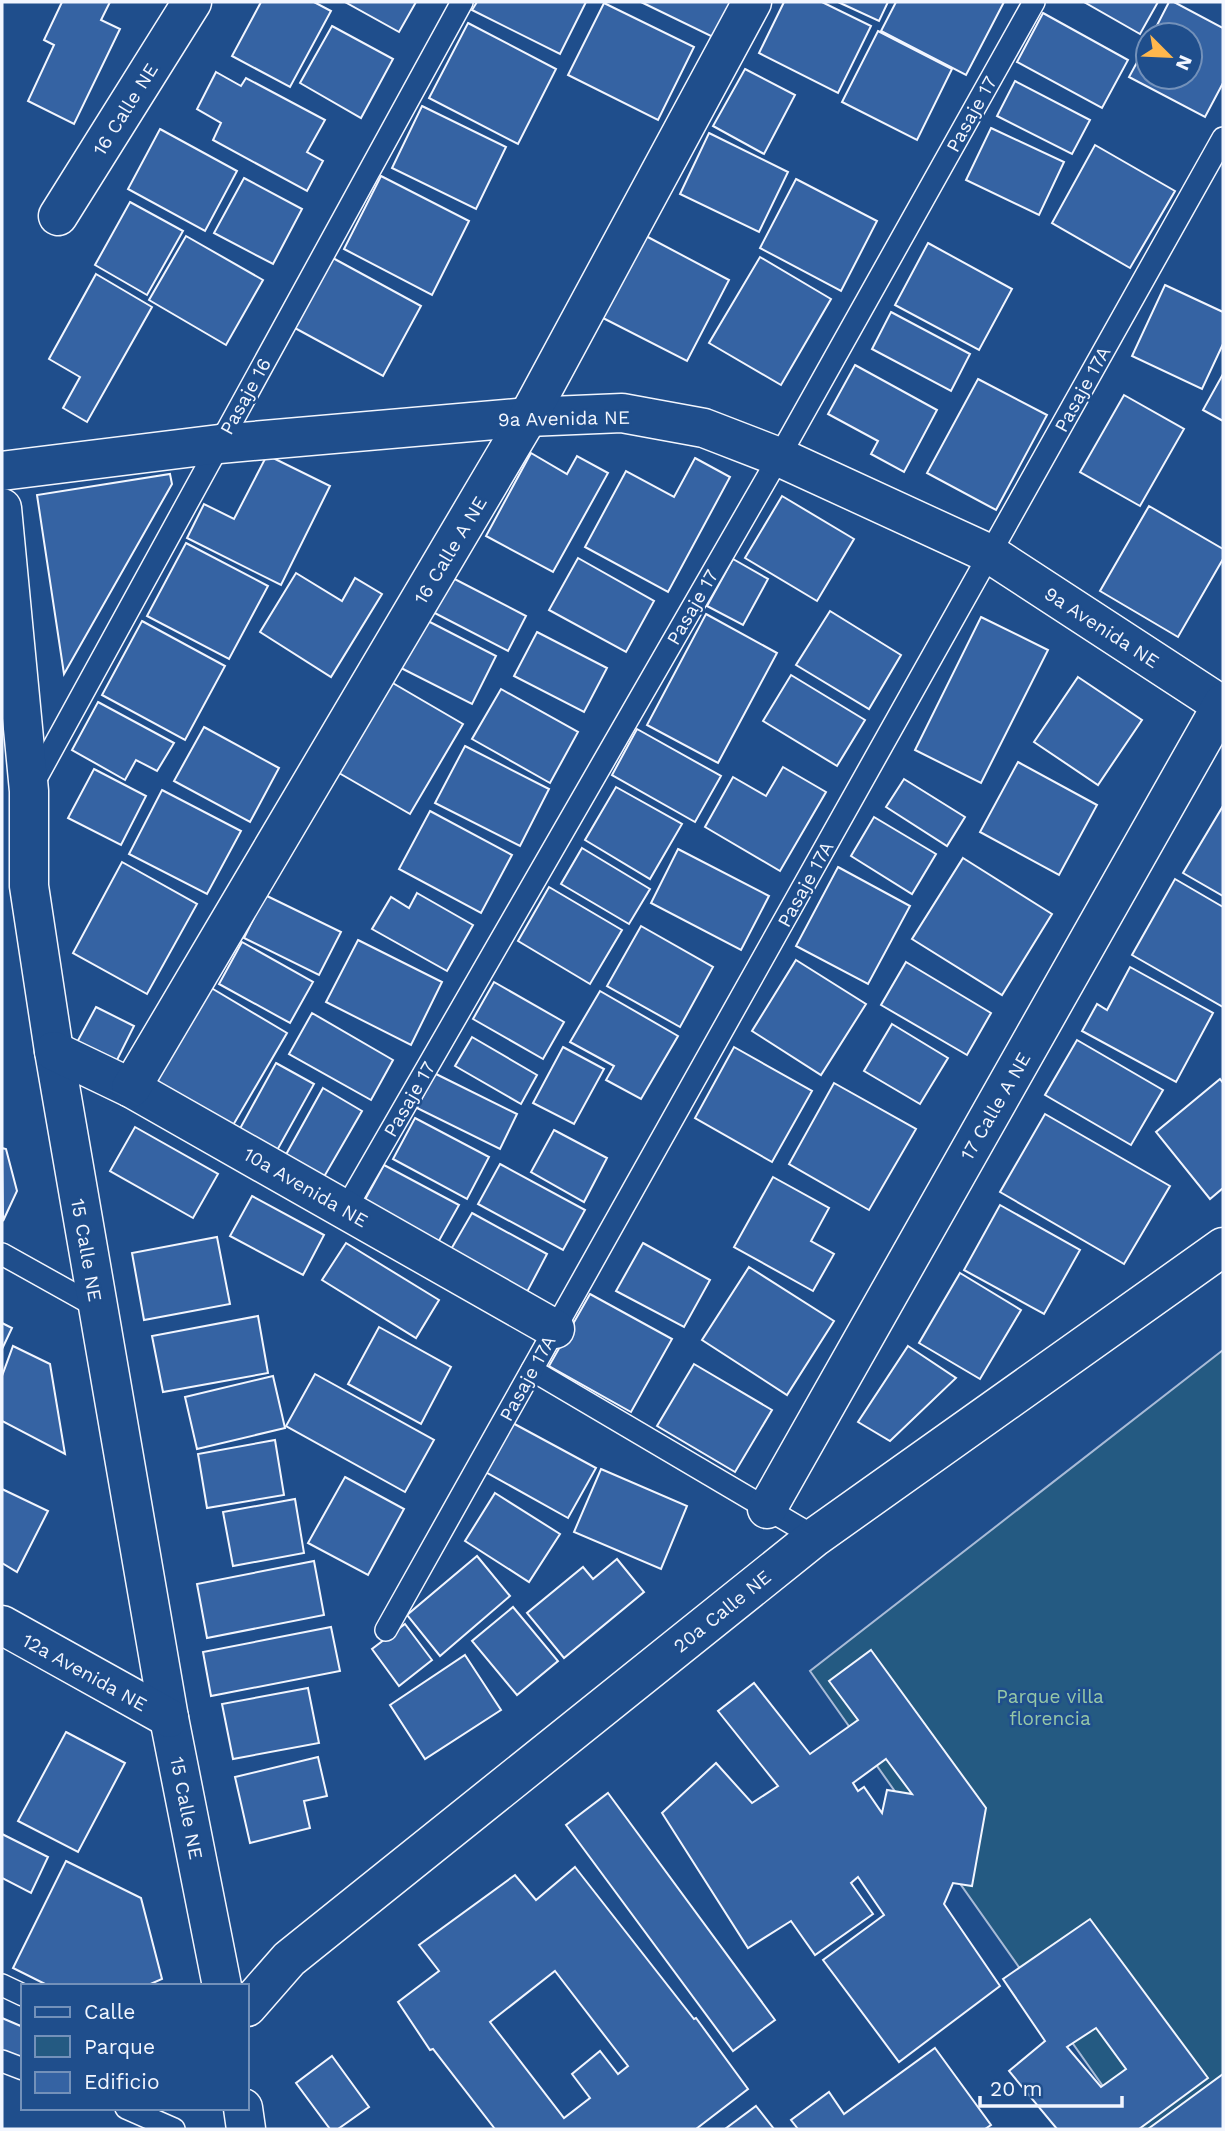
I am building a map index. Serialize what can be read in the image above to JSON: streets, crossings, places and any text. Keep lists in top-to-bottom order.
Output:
{
  "streets": {
    "street": [
      "16 Calle NE",
      "9a Avenida NE",
      "16 Calle A NE",
      "17 Calle A NE",
      "10a Avenida NE",
      "15 Calle NE",
      "20a Calle NE",
      "12a Avenida NE"
    ],
    "lane": ["Pasaje 17", "Pasaje 17A", "Pasaje 16"]
  },
  "crossings": [
    ["Pasaje 17", "9a Avenida NE"],
    ["Pasaje 17", "10a Avenida NE"],
    ["Pasaje 17A", "9a Avenida NE"],
    ["Pasaje 17A", "10a Avenida NE"],
    ["Pasaje 16", "9a Avenida NE"],
    ["Pasaje 16", "15 Calle NE"],
    ["9a Avenida NE", "16 Calle A NE"],
    ["9a Avenida NE", "17 Calle A NE"],
    ["16 Calle A NE", "10a Avenida NE"],
    ["10a Avenida NE", "15 Calle NE"],
    ["15 Calle NE", "12a Avenida NE"]
  ],
  "parks": ["Parque villa florencia"],
  "legend": ["Calle", "Parque", "Edificio"],
  "scale_bar": "20 m",
  "north": "bottom right"
}
